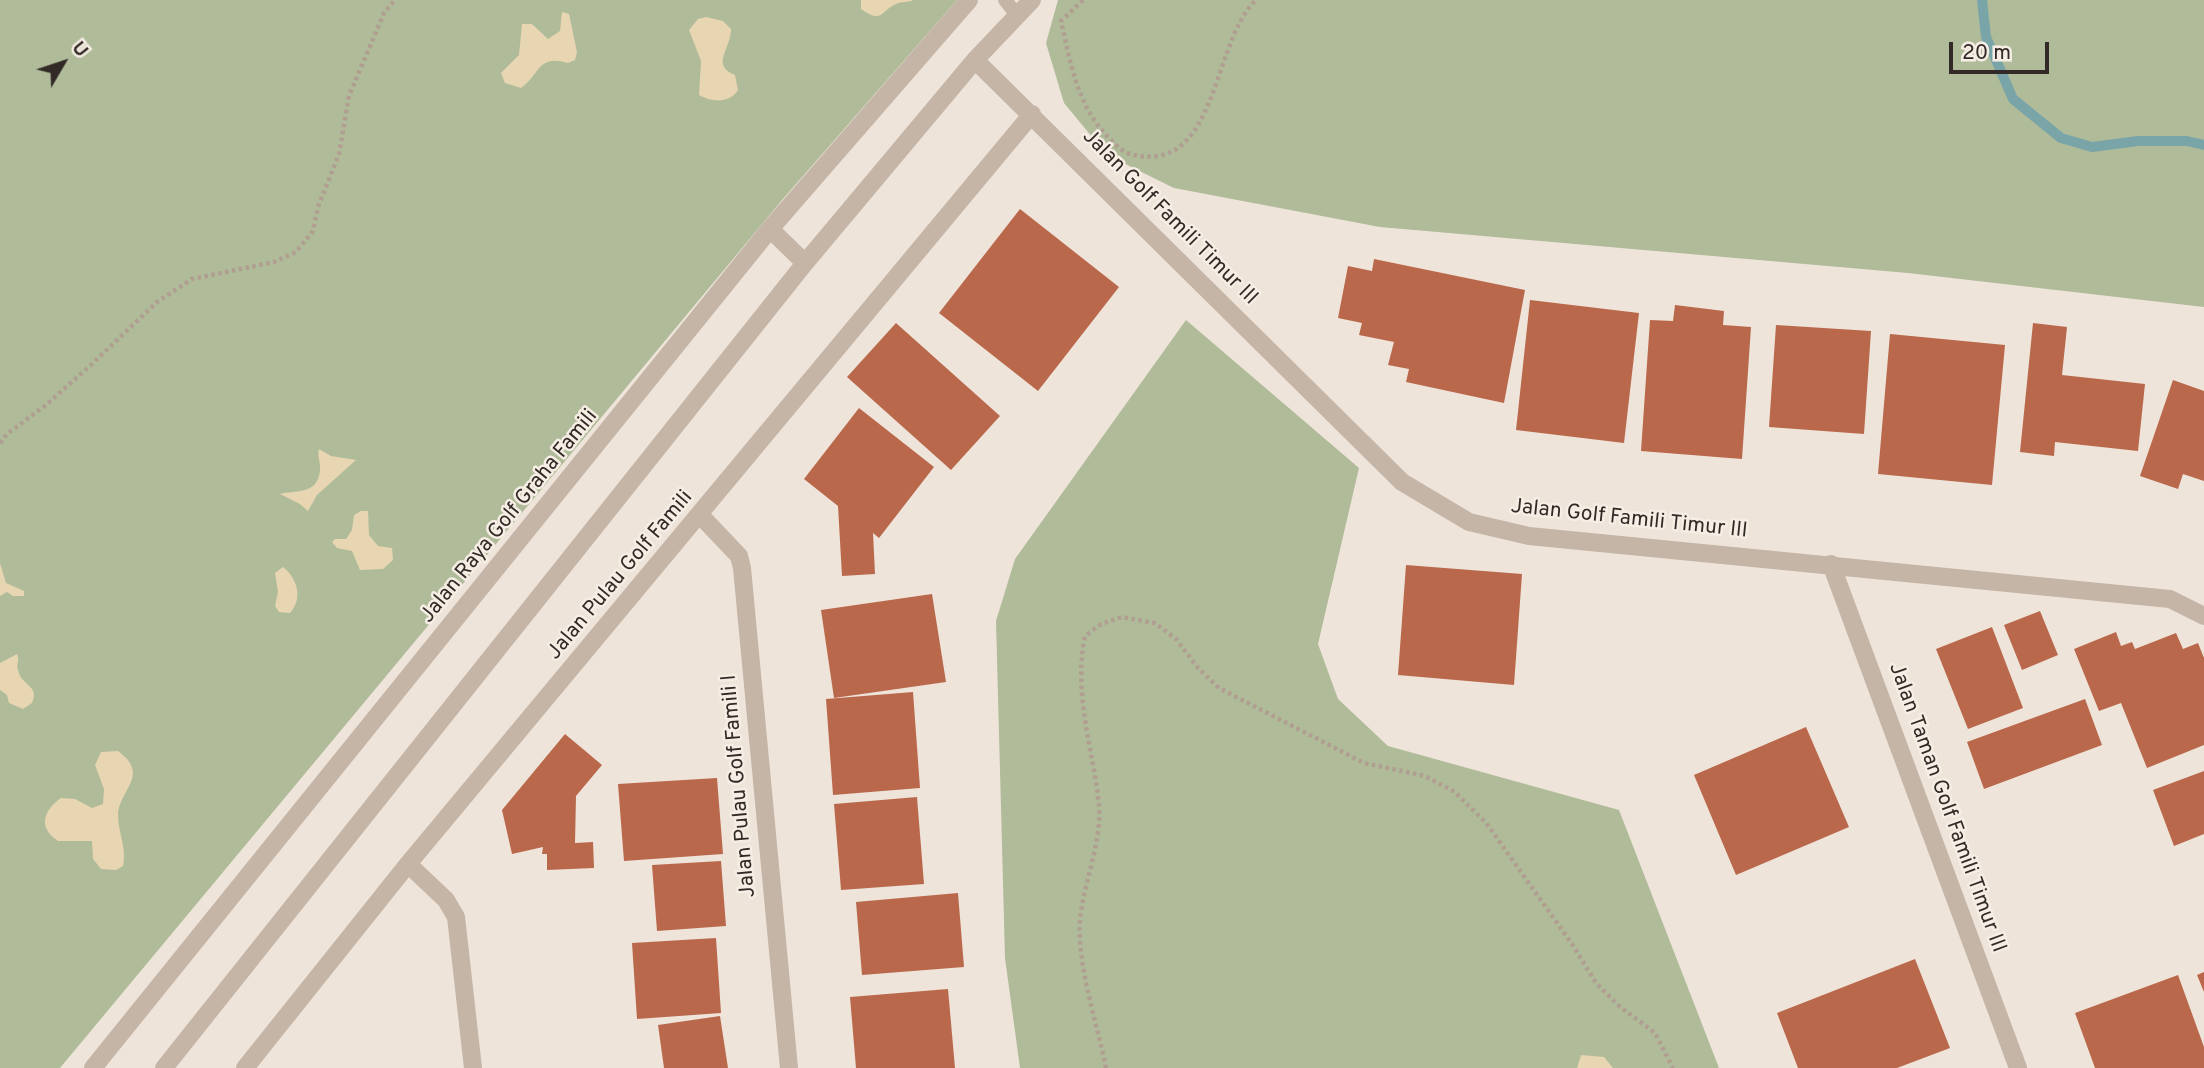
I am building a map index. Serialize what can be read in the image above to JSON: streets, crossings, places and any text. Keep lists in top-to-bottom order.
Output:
{
  "streets": {
    "street": [
      "Jalan Golf Famili Timur III",
      "Jalan Raya Golf Graha Famili",
      "Jalan Pulau Golf Famili",
      "Jalan Pulau Golf Famili I",
      "Jalan Taman Golf Famili Timur III"
    ]
  },
  "crossings": [
    ["Jalan Golf Famili Timur III", "Jalan Pulau Golf Famili"],
    ["Jalan Golf Famili Timur III", "Jalan Taman Golf Famili Timur III"],
    ["Jalan Pulau Golf Famili", "Jalan Pulau Golf Famili I"]
  ],
  "scale_bar": "20 m",
  "north": "top right"
}
